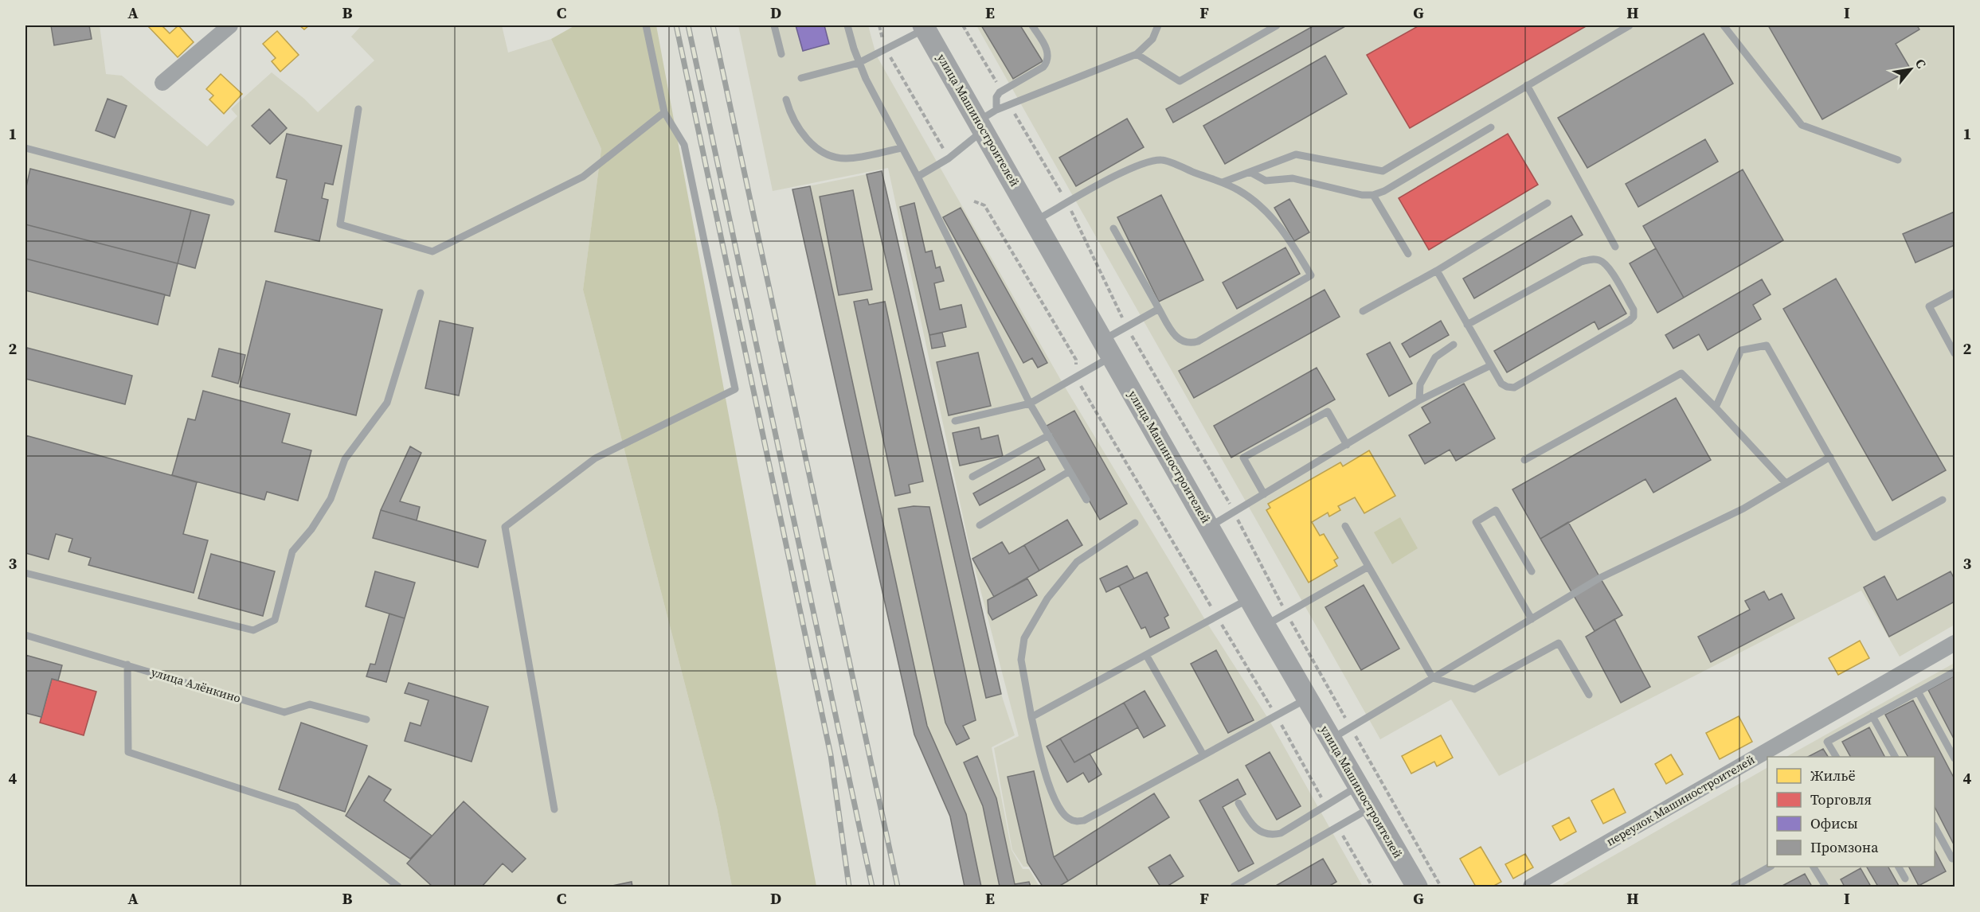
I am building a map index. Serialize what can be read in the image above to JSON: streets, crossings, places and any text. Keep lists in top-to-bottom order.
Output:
{
  "streets": {
    "main road": ["улица Машиностроителей"],
    "street": ["переулок Машиностроителей"],
    "lane": ["улица Алёнкино"]
  },
  "legend": [
    "Жильё",
    "Торговля",
    "Офисы",
    "Промзона"
  ],
  "north": "top right",
  "grid": {
    "columns": [
      "A",
      "B",
      "C",
      "D",
      "E",
      "F",
      "G",
      "H",
      "I"
    ],
    "rows": [
      "1",
      "2",
      "3",
      "4"
    ]
  }
}
